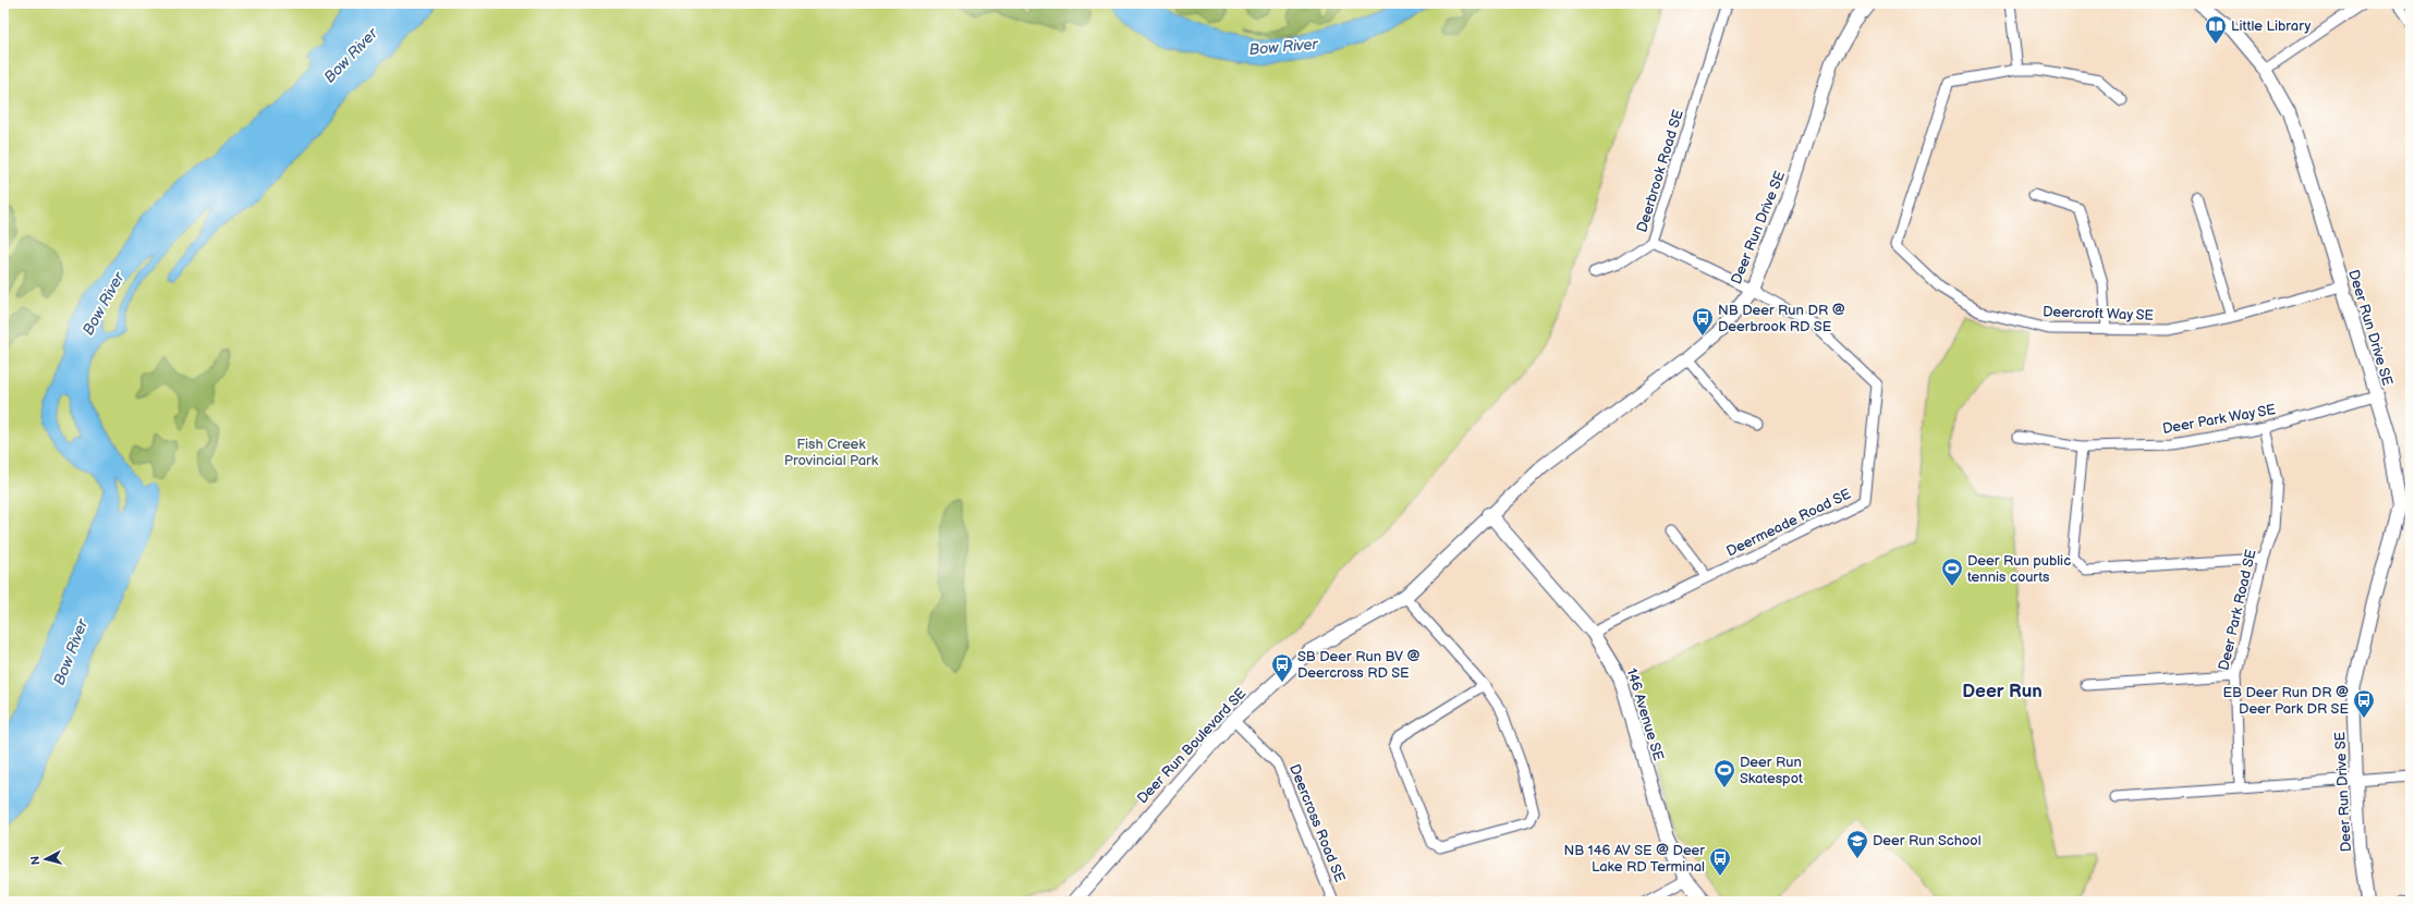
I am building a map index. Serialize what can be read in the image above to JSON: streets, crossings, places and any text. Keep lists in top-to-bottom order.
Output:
{
  "streets": {
    "street": [
      "Deerbrook Road SE",
      "Deer Run Drive SE",
      "Deercroft Way SE",
      "Deer Park Way SE",
      "Deermeade Road SE",
      "Deer Park Road SE",
      "146 Avenue SE",
      "Deer Run Boulevard SE",
      "Deercross Road SE"
    ]
  },
  "crossings": [
    ["Deerbrook Road SE", "Deer Run Drive SE"],
    ["Deerbrook Road SE", "Deermeade Road SE"],
    ["Deer Run Drive SE", "Deercroft Way SE"],
    ["Deer Run Drive SE", "Deer Park Way SE"],
    ["Deer Run Drive SE", "Deermeade Road SE"],
    ["Deer Run Drive SE", "146 Avenue SE"],
    ["Deer Run Drive SE", "Deer Run Boulevard SE"],
    ["Deer Park Way SE", "Deer Park Road SE"],
    ["Deermeade Road SE", "146 Avenue SE"],
    ["146 Avenue SE", "Deer Run Boulevard SE"],
    ["Deer Run Boulevard SE", "Deercross Road SE"]
  ],
  "districts": ["Deer Run"],
  "water": ["Bow River"],
  "parks": ["Fish Creek Provincial Park"],
  "places": {
    "library": ["Little Library"],
    "bus stop": [
      "NB Deer Run DR @ Deerbrook RD SE",
      "SB Deer Run BV @ Deercross RD SE",
      "EB Deer Run DR @ Deer Park DR SE",
      "NB 146 AV SE @ Deer Lake RD Terminal"
    ],
    "sports": ["Deer Run public tennis courts", "Deer Run Skatespot"],
    "school or university": ["Deer Run School"]
  },
  "north": "left"
}
